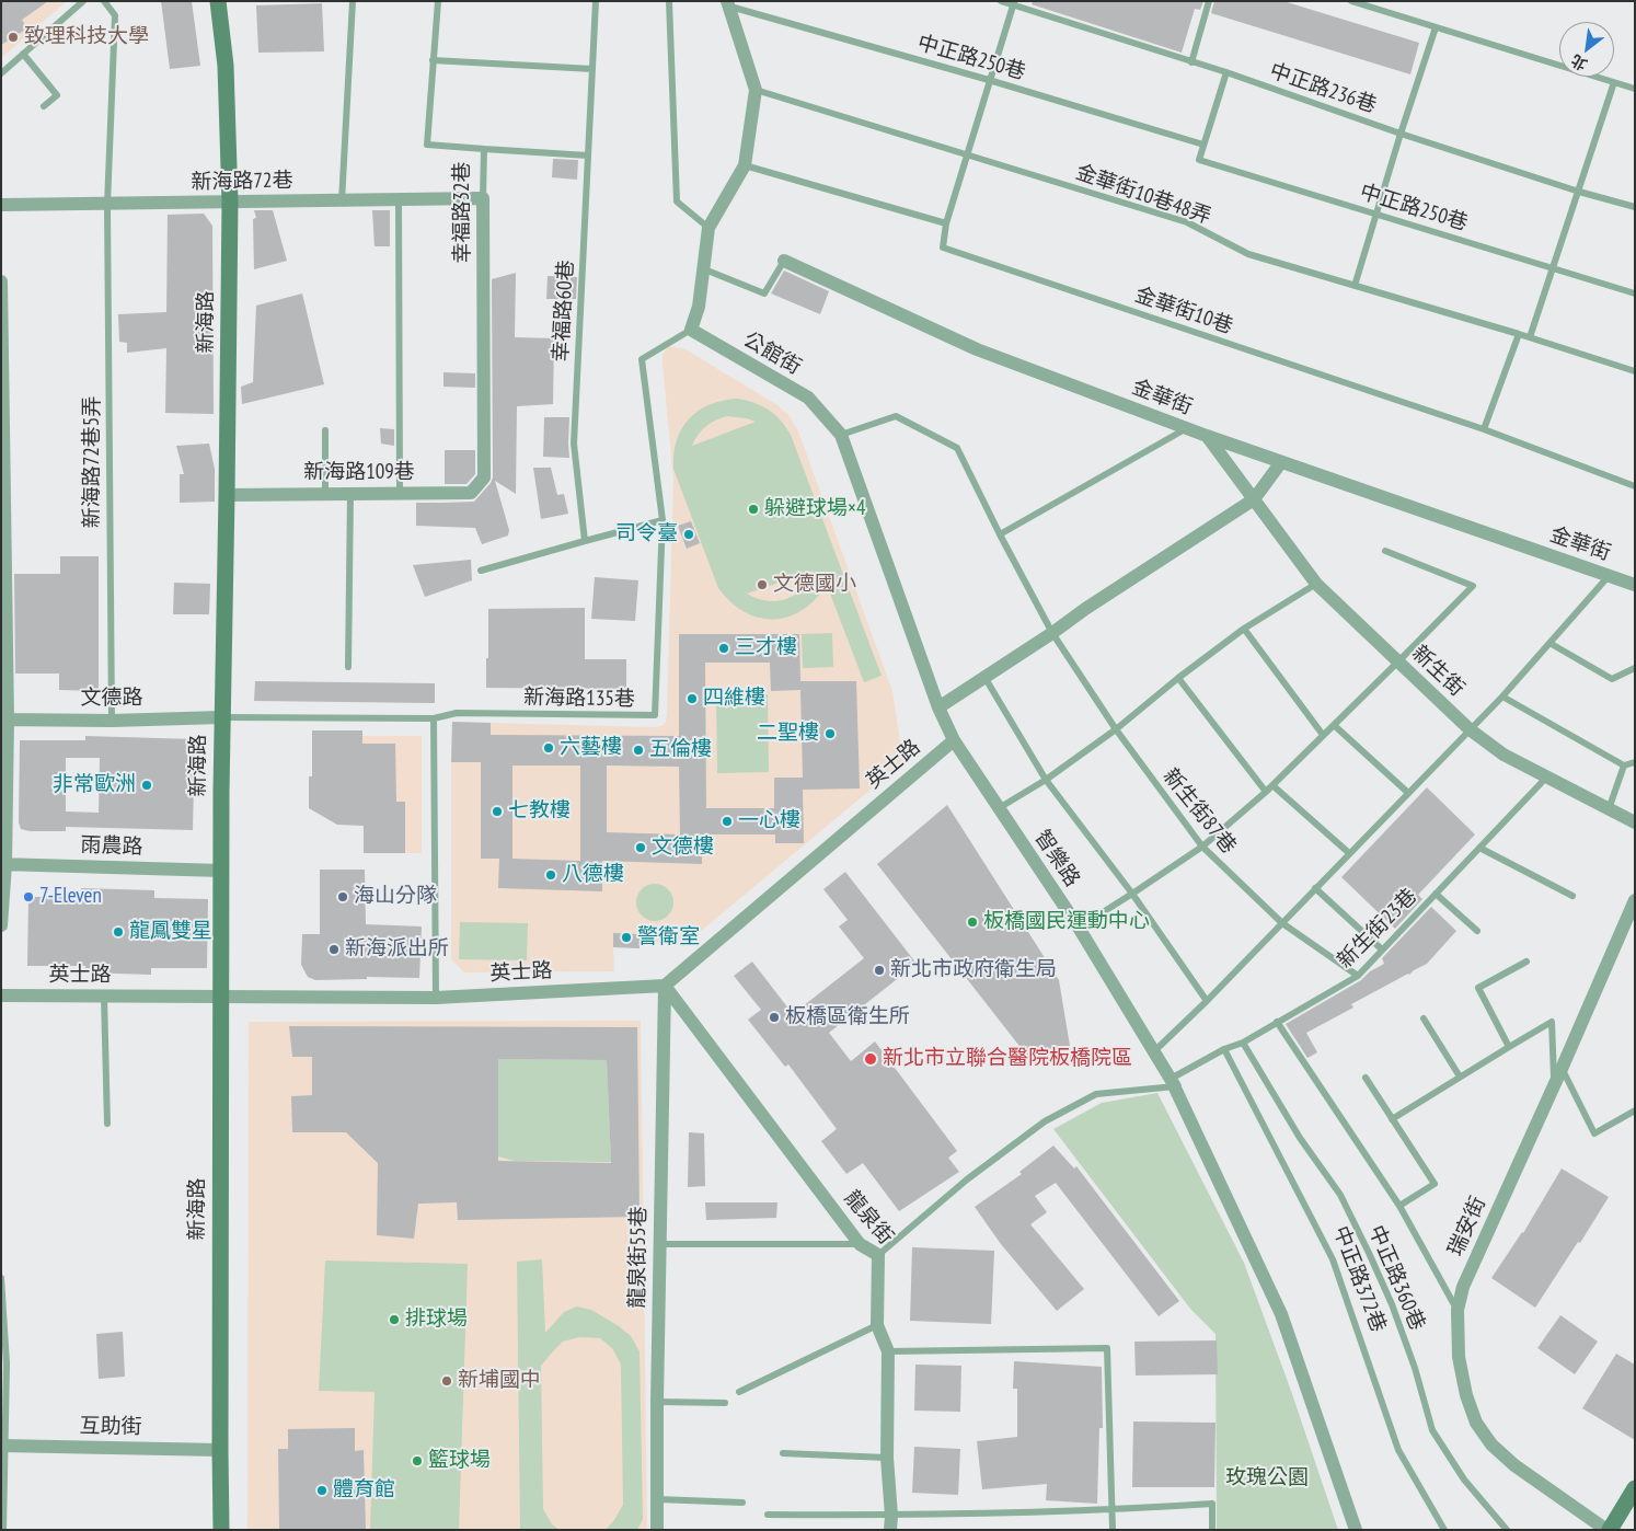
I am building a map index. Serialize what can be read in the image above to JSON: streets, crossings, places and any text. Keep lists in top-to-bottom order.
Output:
{
  "streets": {
    "street": [
      "新海路72巷",
      "幸福路32巷",
      "新海路",
      "公館街",
      "金華街",
      "新海路109巷",
      "新生街",
      "文德路",
      "英士路",
      "雨農路",
      "智樂路",
      "龍泉街",
      "瑞安街",
      "龍泉街55巷",
      "互助街"
    ],
    "lane": [
      "中正路250巷",
      "中正路236巷",
      "金華街10巷48弄",
      "幸福路60巷",
      "金華街10巷",
      "新海路72巷5弄",
      "新海路135巷",
      "新生街87巷",
      "新生街23巷",
      "中正路360巷",
      "中正路372巷"
    ]
  },
  "crossings": [
    ["新海路72巷", "幸福路32巷"],
    ["新海路72巷", "新海路"],
    ["新海路72巷", "新海路72巷5弄"],
    ["幸福路32巷", "新海路109巷"],
    ["新海路", "新海路109巷"],
    ["新海路", "文德路"],
    ["新海路", "新海路135巷"],
    ["新海路", "英士路"],
    ["新海路", "雨農路"],
    ["新海路", "互助街"],
    ["公館街", "新海路135巷"],
    ["公館街", "英士路"],
    ["公館街", "新生街87巷"],
    ["公館街", "智樂路"],
    ["金華街", "新生街"],
    ["新海路72巷5弄", "文德路"],
    ["新生街", "新生街23巷"],
    ["文德路", "新海路135巷"],
    ["英士路", "智樂路"],
    ["英士路", "龍泉街"],
    ["英士路", "龍泉街55巷"],
    ["新生街87巷", "新生街23巷"],
    ["智樂路", "新生街23巷"],
    ["新生街23巷", "中正路360巷"],
    ["新生街23巷", "中正路372巷"],
    ["龍泉街", "龍泉街55巷"]
  ],
  "parks": ["玫瑰公園"],
  "places": [
    "致理科技大學",
    "躲避球場×4",
    "司令臺",
    "文德國小",
    "三才樓",
    "四維樓",
    "二聖樓",
    "六藝樓",
    "五倫樓",
    "非常歐洲",
    "七教樓",
    "一心樓",
    "文德樓",
    "八德樓",
    "7-Eleven",
    "海山分隊",
    "板橋國民運動中心",
    "龍鳳雙星",
    "警衛室",
    "新海派出所",
    "新北市政府衛生局",
    "板橋區衛生所",
    "新北市立聯合醫院板橋院區",
    "排球場",
    "新埔國中",
    "籃球場",
    "體育館"
  ],
  "north": "bottom left"
}
